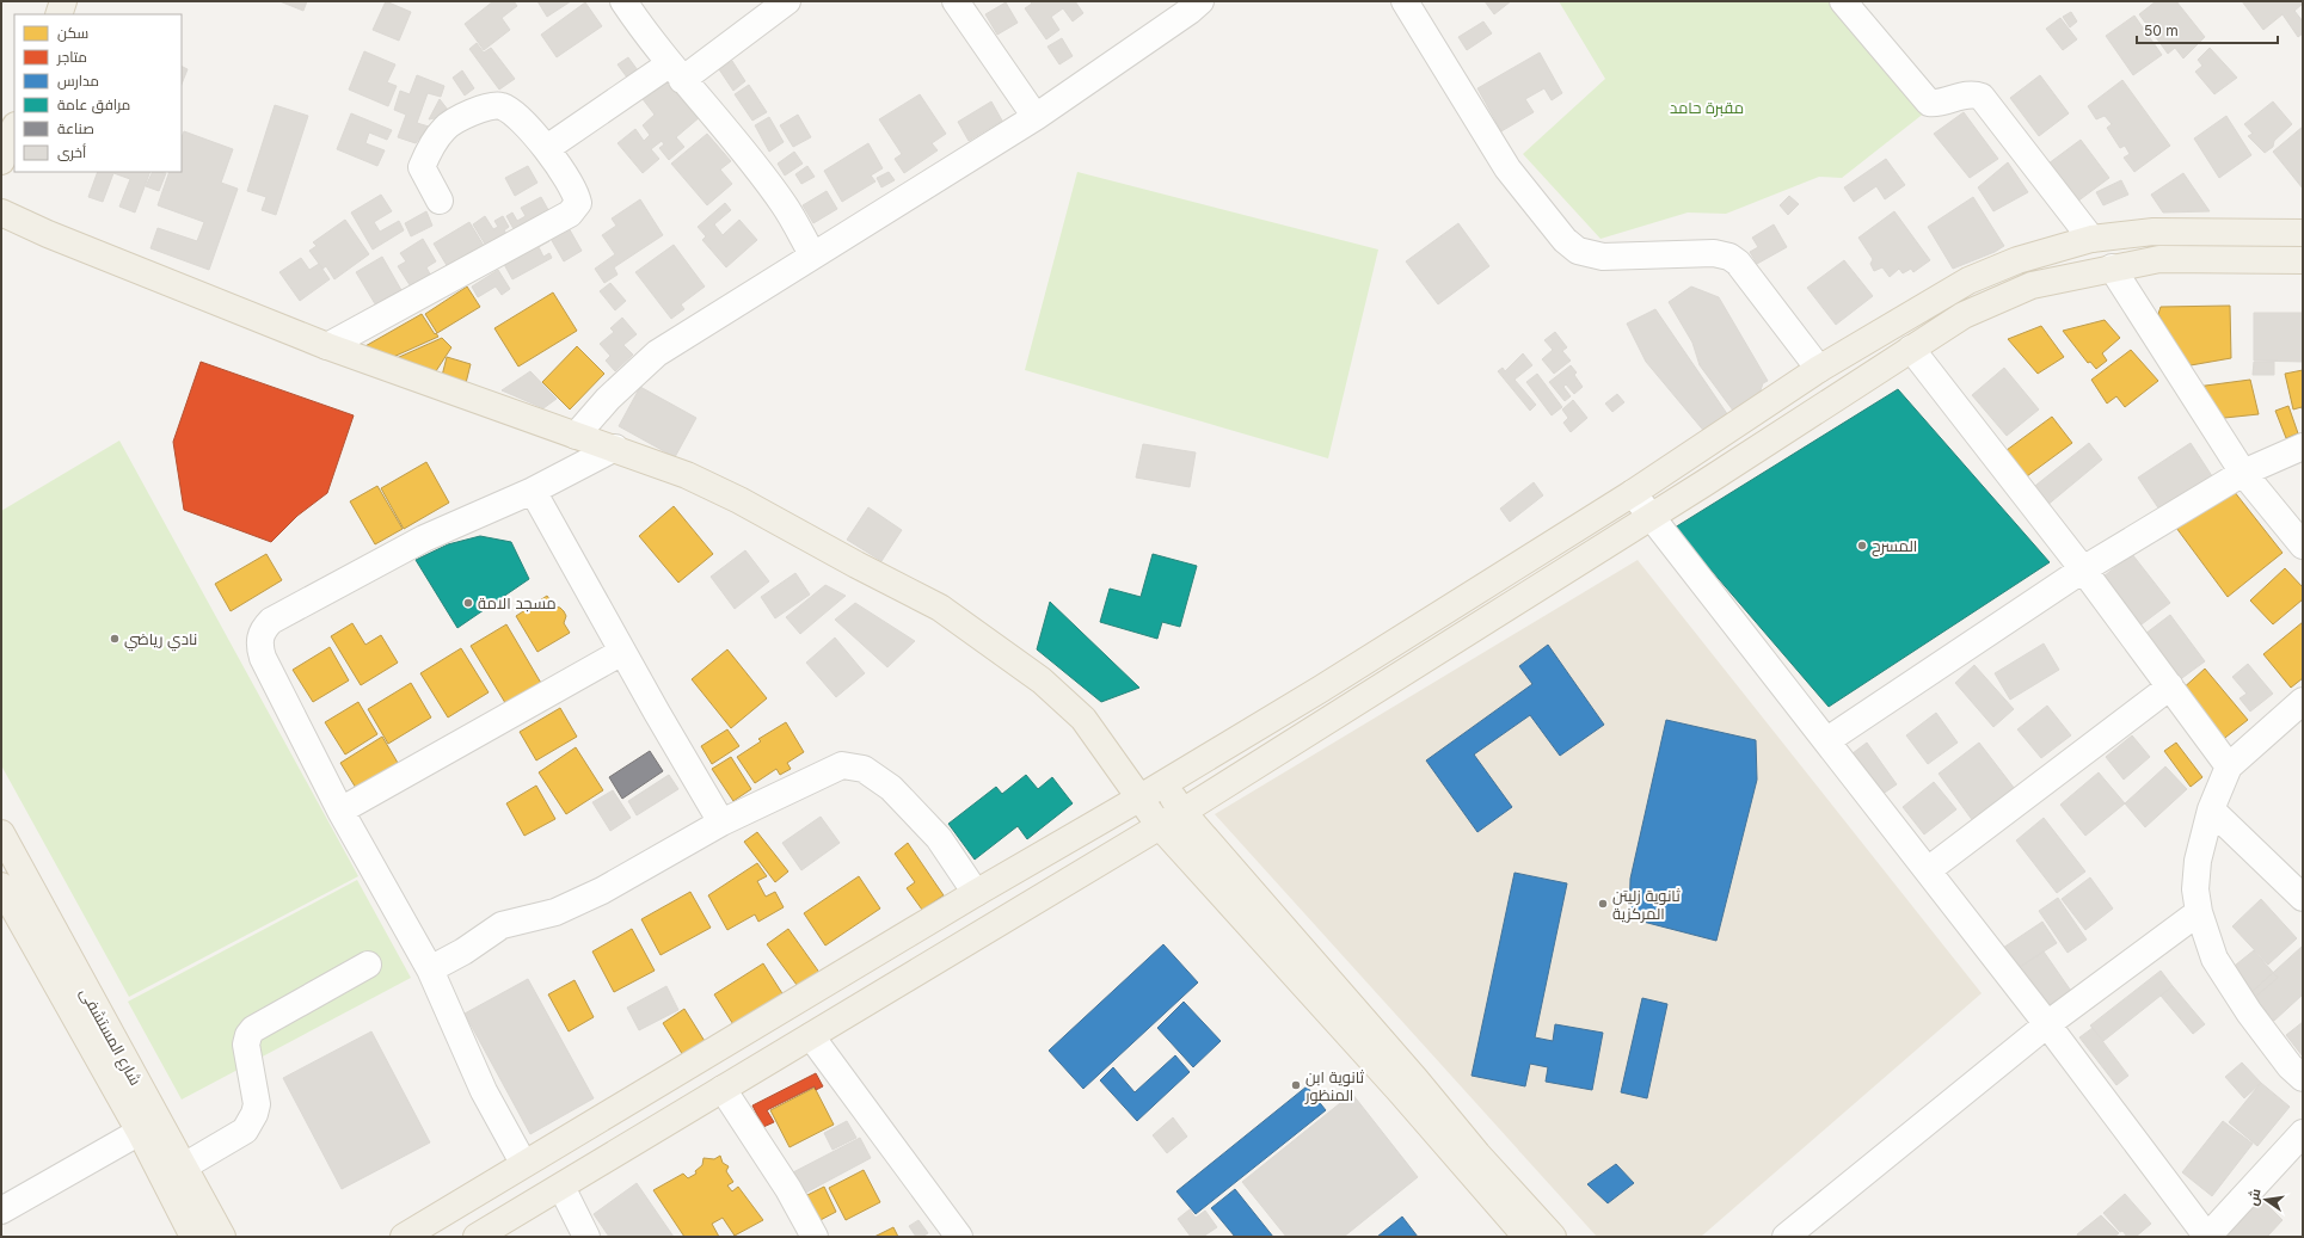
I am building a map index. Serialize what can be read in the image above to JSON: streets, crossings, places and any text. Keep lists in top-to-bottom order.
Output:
{
  "streets": {
    "main road": ["شارع المستشفى"]
  },
  "parks": ["مقبرة حامد"],
  "places": [
    "المسرح",
    "مسجد الامة",
    "نادي رياضي",
    "ثانوية زليتن المركزية",
    "ثانوية ابن المنظور"
  ],
  "legend": [
    "سكن",
    "متاجر",
    "مدارس",
    "مرافق عامة",
    "صناعة",
    "أخرى"
  ],
  "scale_bar": "50 m",
  "north": "left"
}
